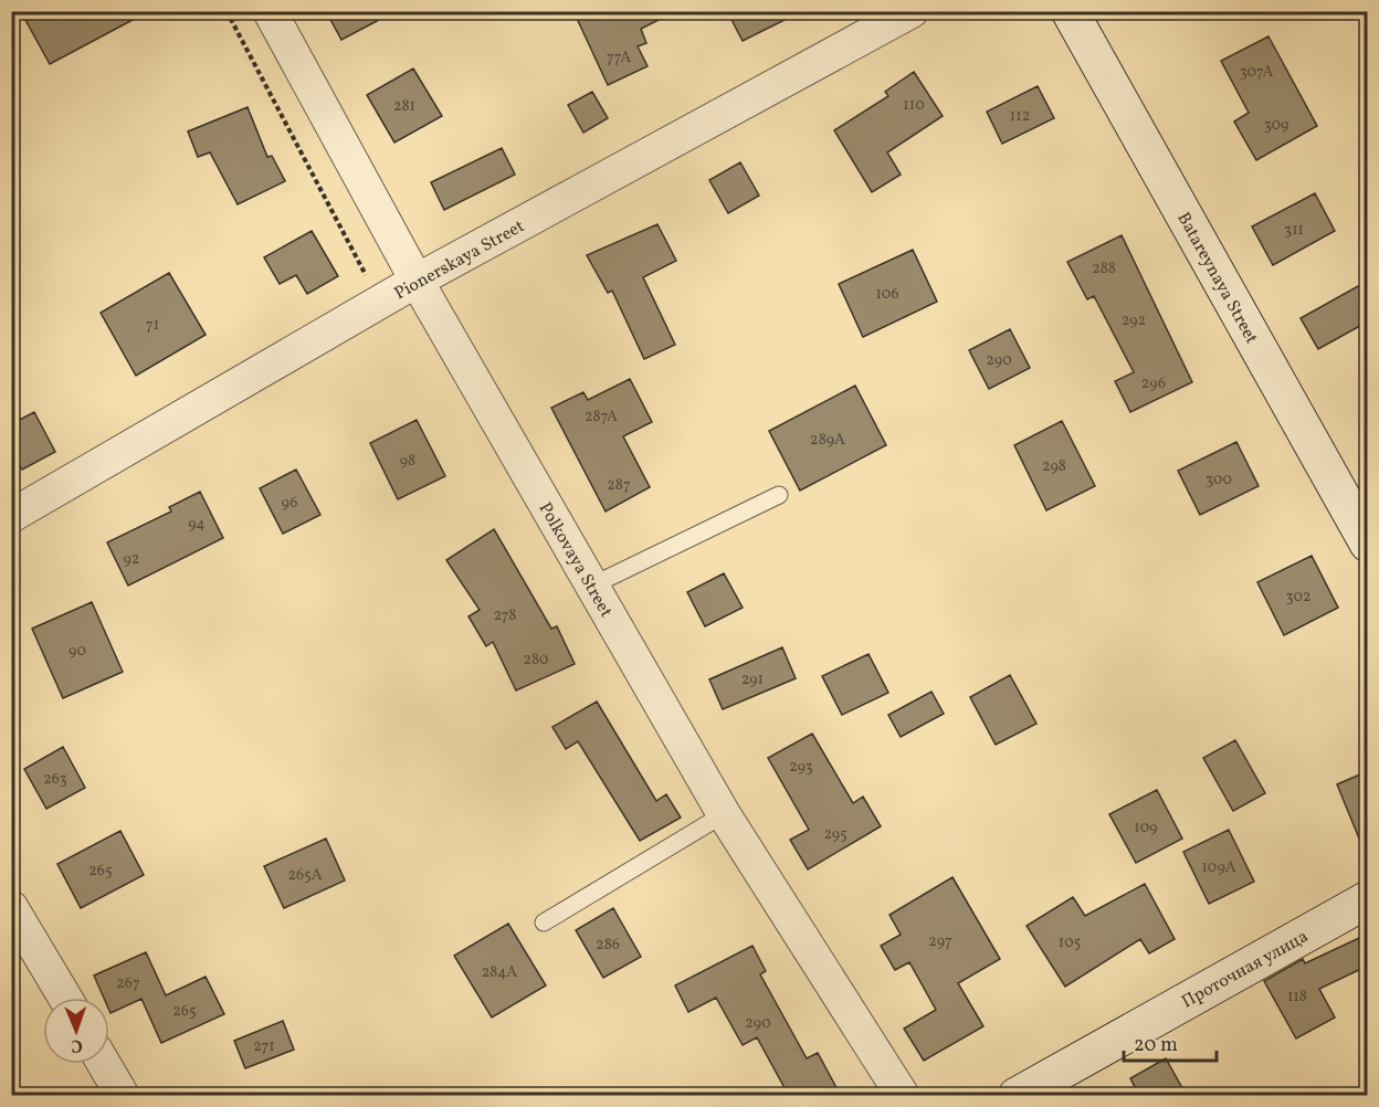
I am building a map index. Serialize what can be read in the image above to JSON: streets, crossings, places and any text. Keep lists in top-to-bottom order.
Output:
{
  "streets": {
    "street": [
      "Pionerskaya Street",
      "Batareynaya Street",
      "Polkovaya Street",
      "Проточная улица"
    ]
  },
  "crossings": [
    ["Pionerskaya Street", "Polkovaya Street"]
  ],
  "house_numbers": [
    "77А",
    "307А",
    "110",
    "281",
    "112",
    "309",
    "311",
    "288",
    "106",
    "292",
    "71",
    "290",
    "296",
    "287А",
    "289А",
    "98",
    "298",
    "300",
    "287",
    "96",
    "94",
    "92",
    "302",
    "278",
    "90",
    "280",
    "291",
    "293",
    "263",
    "109",
    "295",
    "109А",
    "265",
    "265А",
    "297",
    "105",
    "286",
    "284А",
    "267",
    "118",
    "265",
    "290",
    "271"
  ],
  "scale_bar": "20 m",
  "north": "bottom"
}
